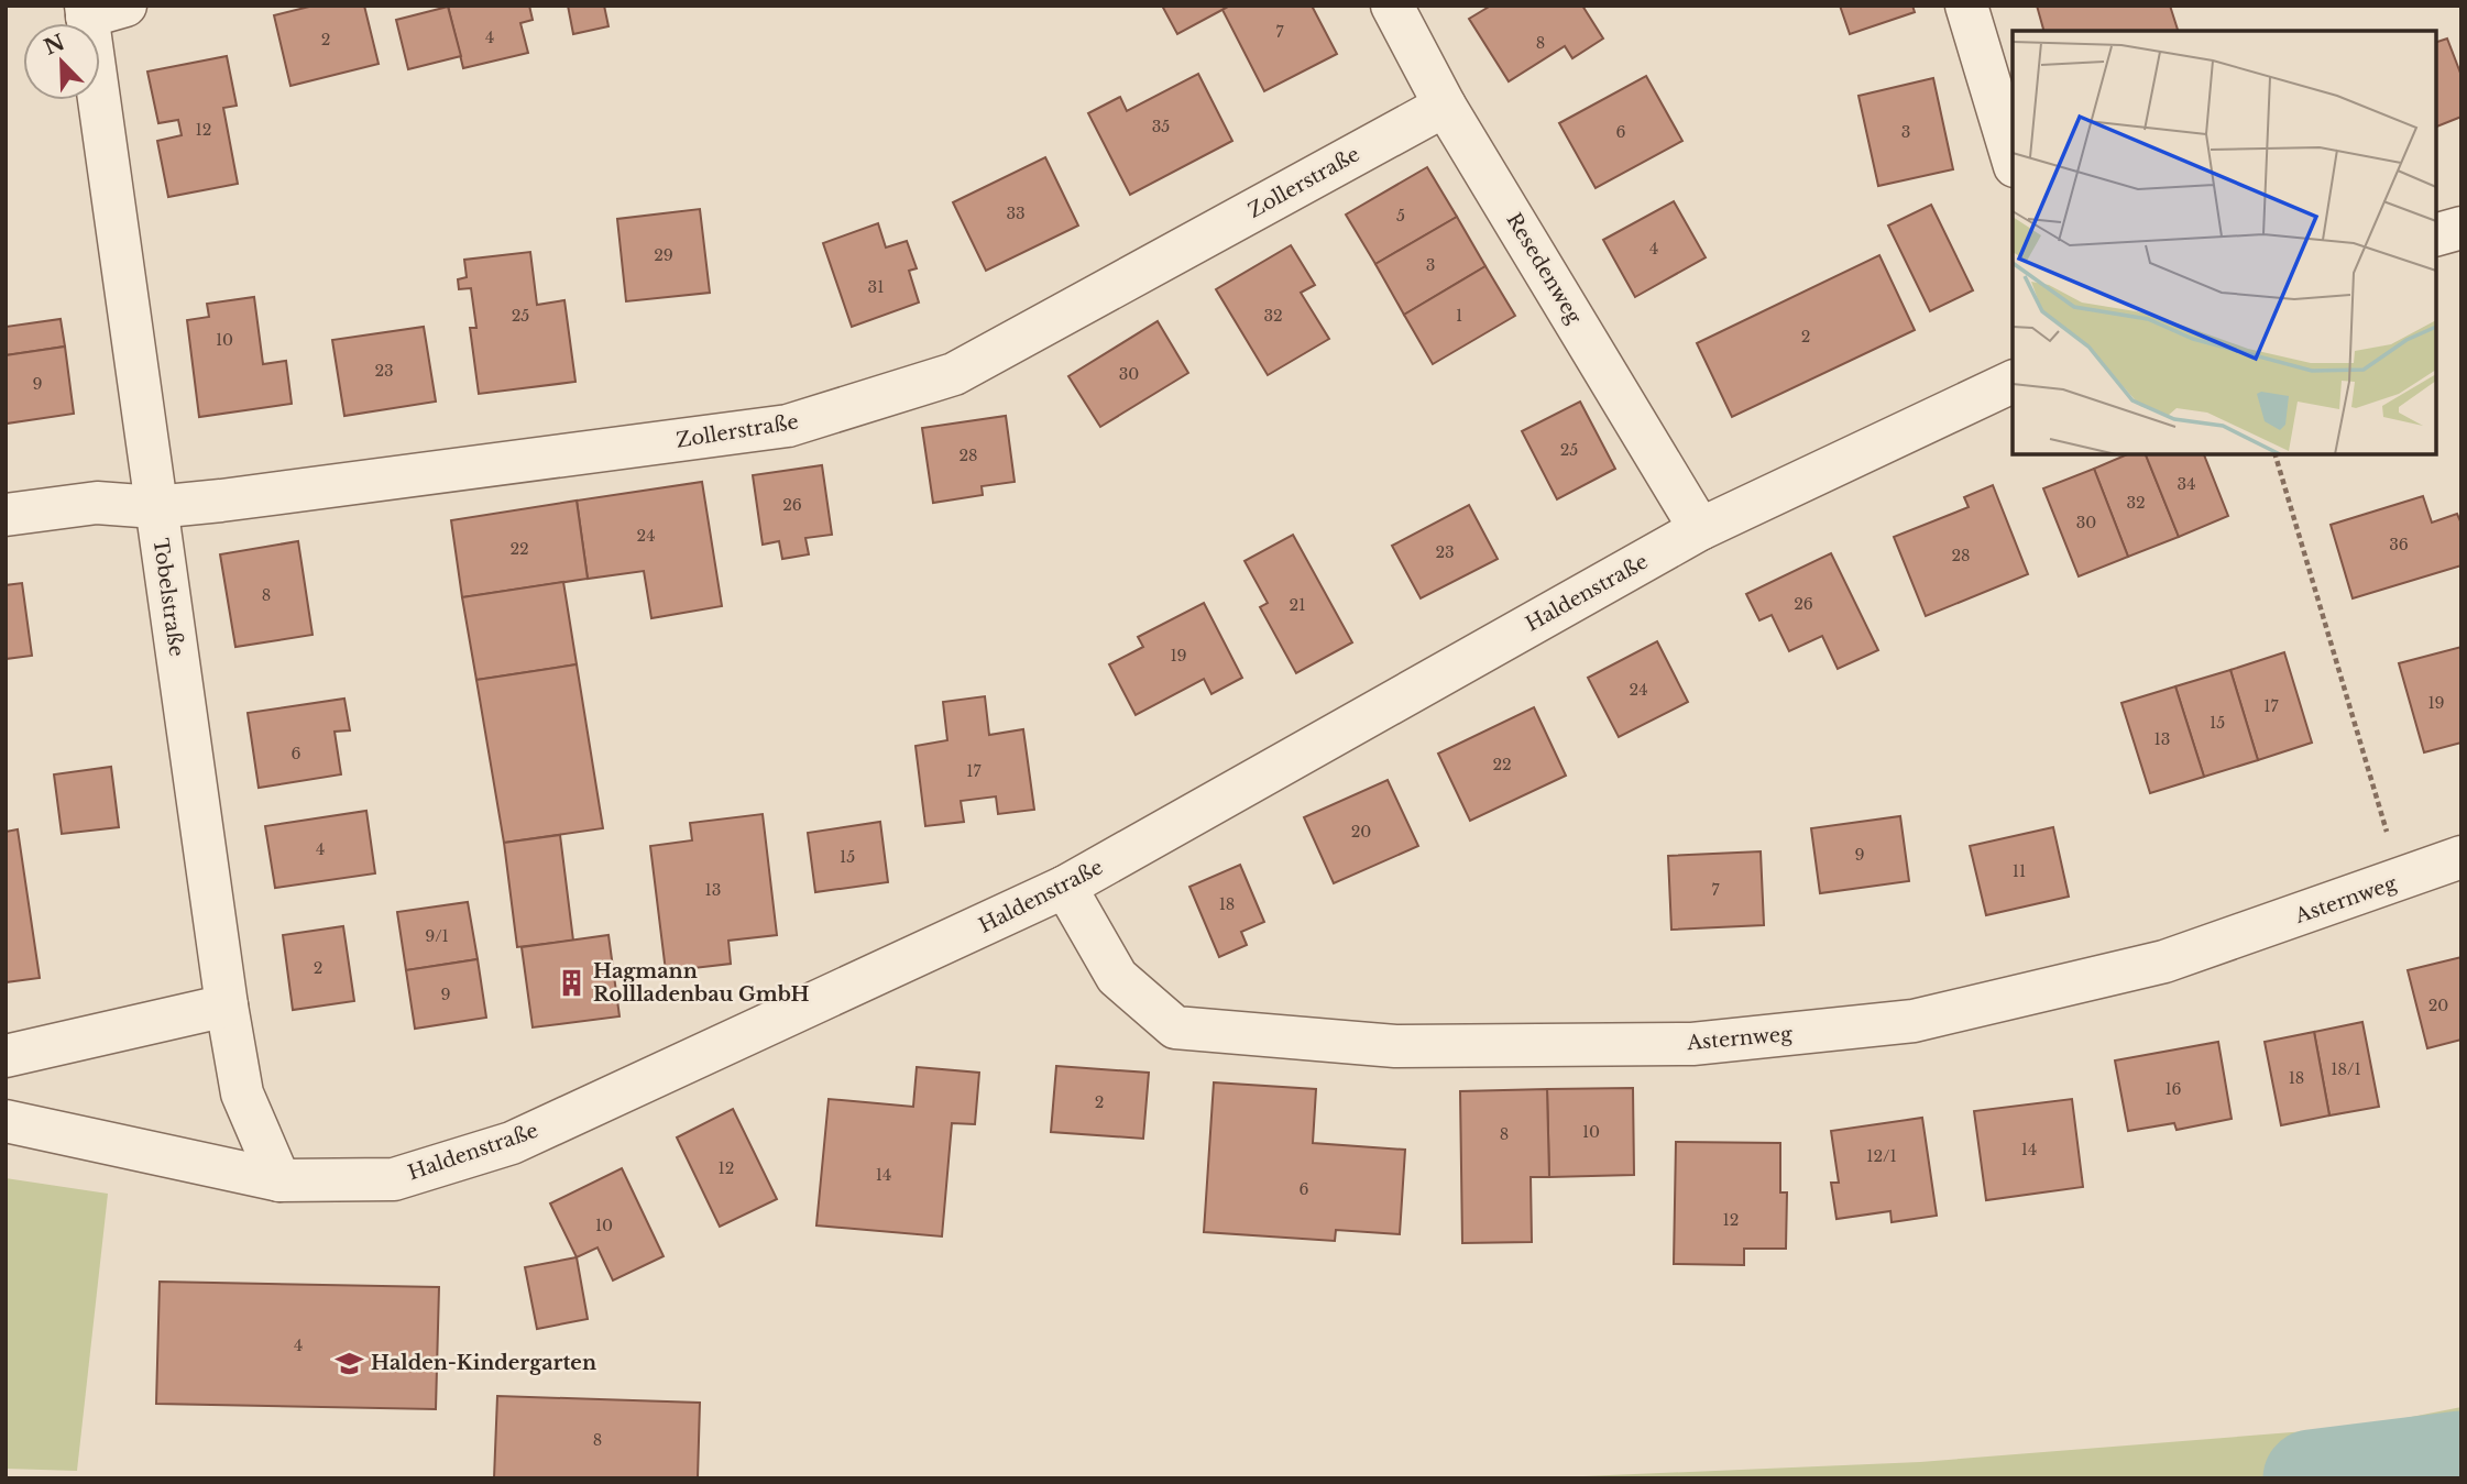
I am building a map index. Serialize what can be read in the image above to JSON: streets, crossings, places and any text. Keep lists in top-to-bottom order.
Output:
{
  "streets": {
    "street": [
      "Zollerstraße",
      "Resedenweg",
      "Haldenstraße",
      "Tobelstraße",
      "Asternweg"
    ]
  },
  "crossings": [
    ["Zollerstraße", "Resedenweg"],
    ["Zollerstraße", "Tobelstraße"],
    ["Resedenweg", "Haldenstraße"],
    ["Haldenstraße", "Tobelstraße"],
    ["Haldenstraße", "Asternweg"]
  ],
  "places": {
    "building": ["Hagmann Rollladenbau GmbH"],
    "school or university": ["Halden-Kindergarten"]
  },
  "house_numbers": [
    "7",
    "4",
    "2",
    "8",
    "35",
    "12",
    "6",
    "3",
    "33",
    "5",
    "4",
    "29",
    "3",
    "31",
    "25",
    "32",
    "1",
    "2",
    "10",
    "23",
    "30",
    "9",
    "25",
    "28",
    "34",
    "32",
    "26",
    "30",
    "24",
    "36",
    "22",
    "23",
    "28",
    "8",
    "26",
    "21",
    "19",
    "24",
    "19",
    "17",
    "15",
    "13",
    "6",
    "22",
    "17",
    "20",
    "4",
    "9",
    "15",
    "11",
    "13",
    "7",
    "18",
    "9/1",
    "2",
    "9",
    "20",
    "18/1",
    "18",
    "16",
    "2",
    "10",
    "8",
    "14",
    "12/1",
    "12",
    "14",
    "6",
    "12",
    "10",
    "4",
    "8"
  ],
  "north": "top left"
}
